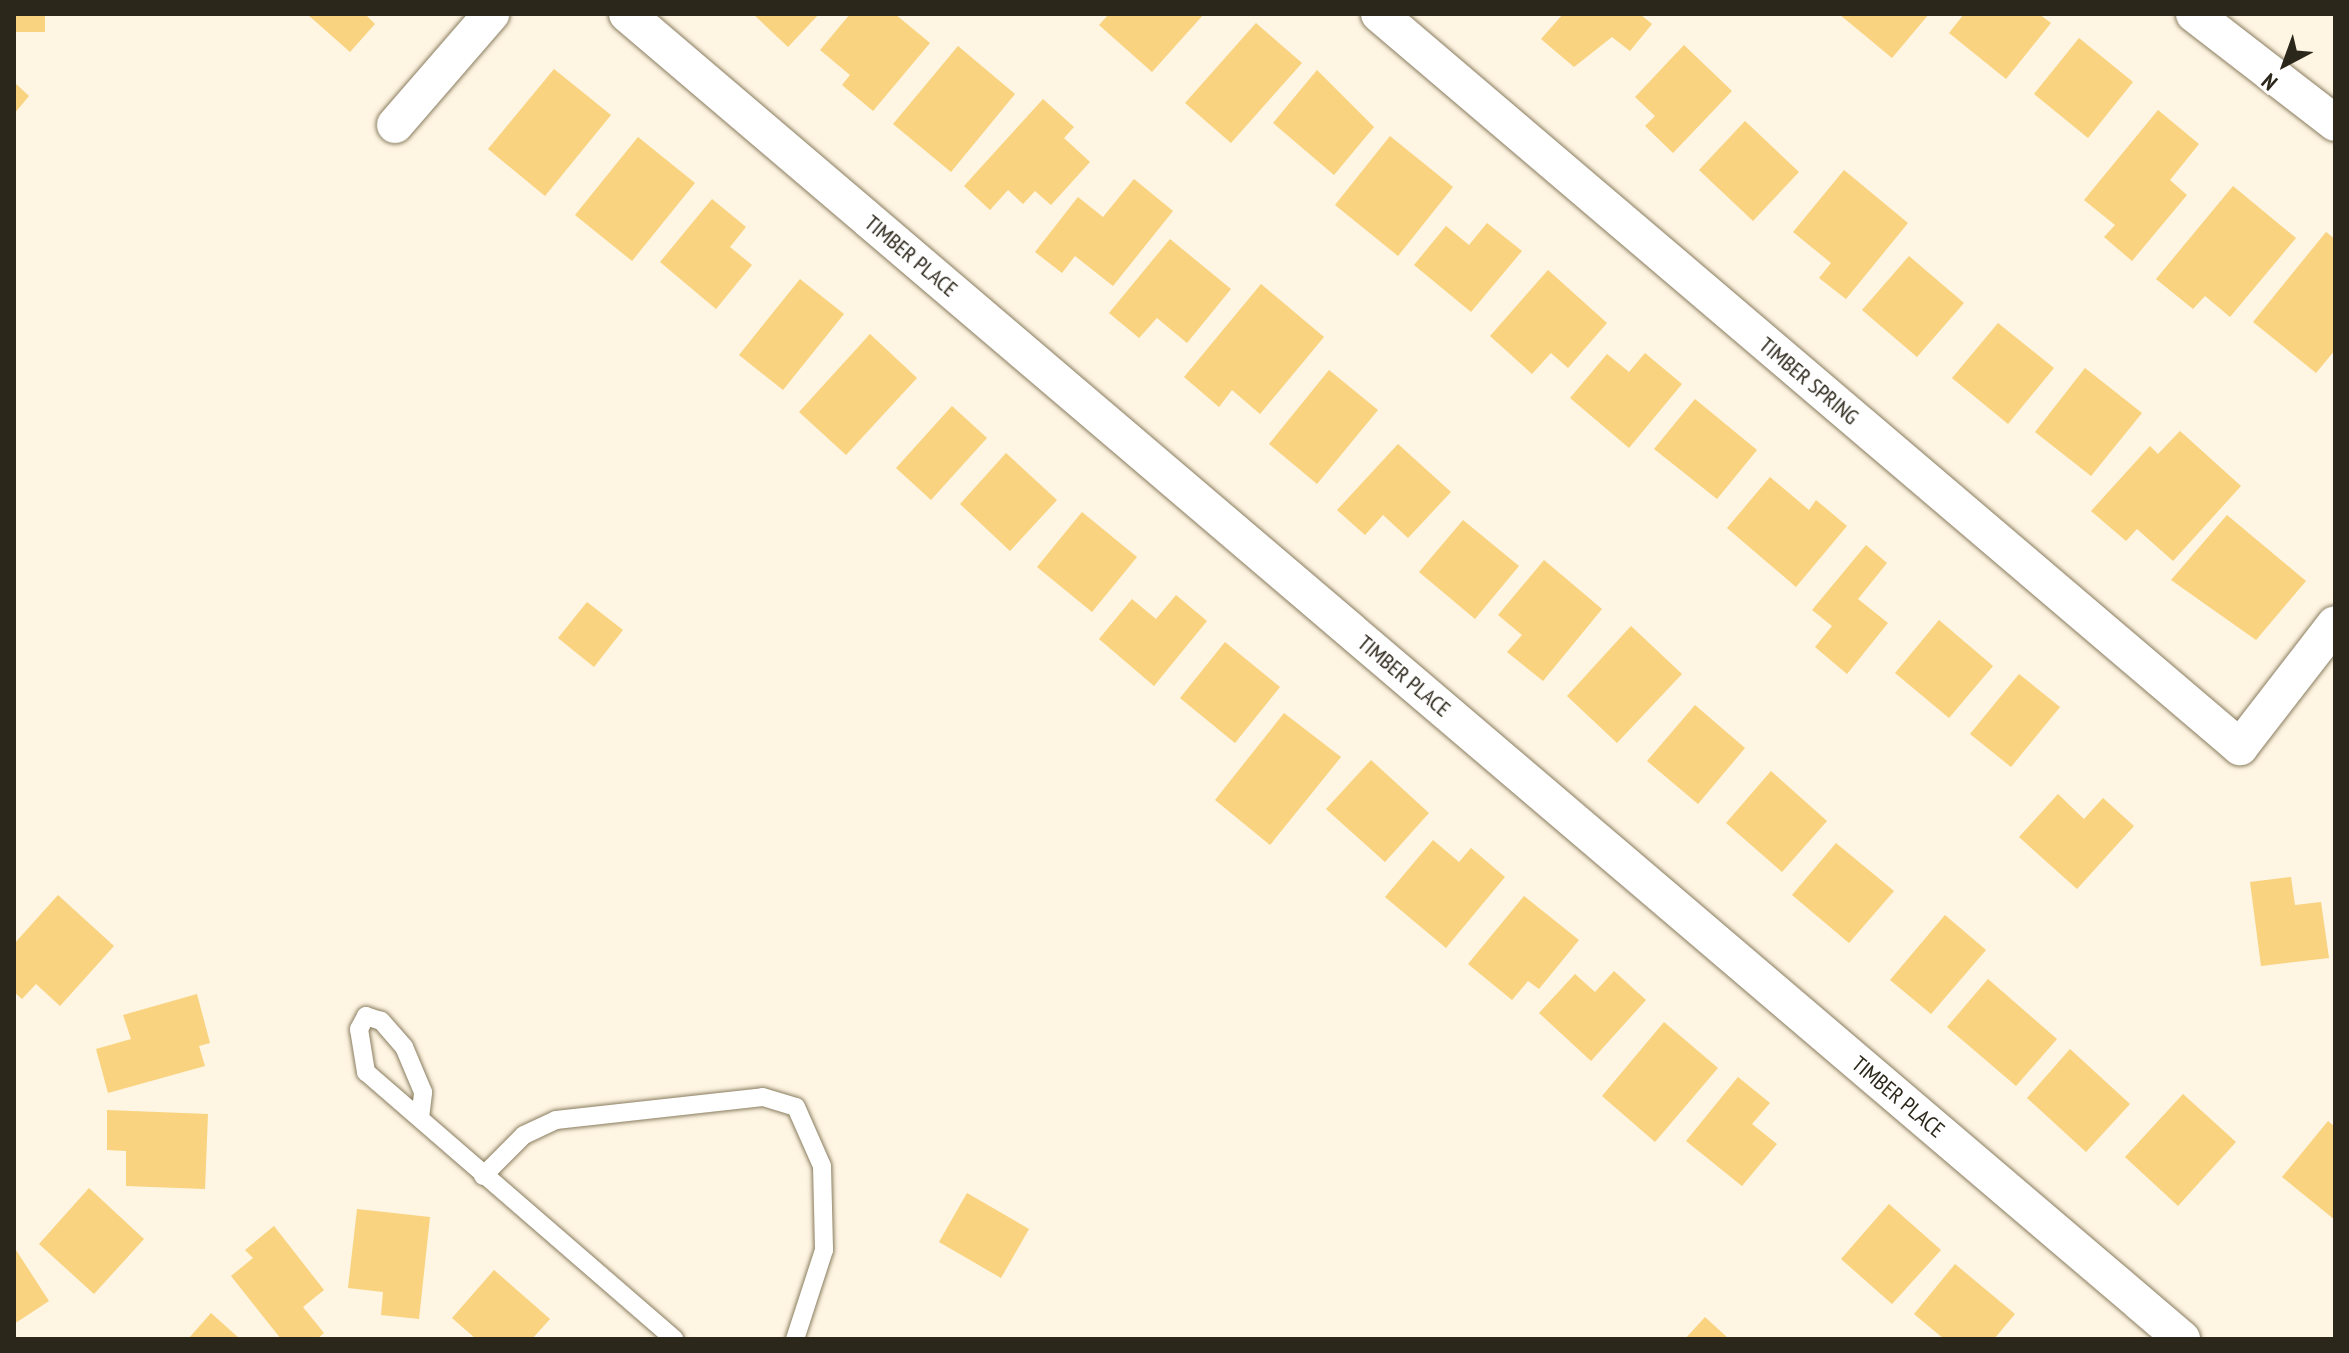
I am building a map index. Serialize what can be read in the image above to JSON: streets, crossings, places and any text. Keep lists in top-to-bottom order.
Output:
{
  "streets": {
    "street": ["TIMBER PLACE", "TIMBER SPRING"]
  },
  "north": "bottom left"
}
